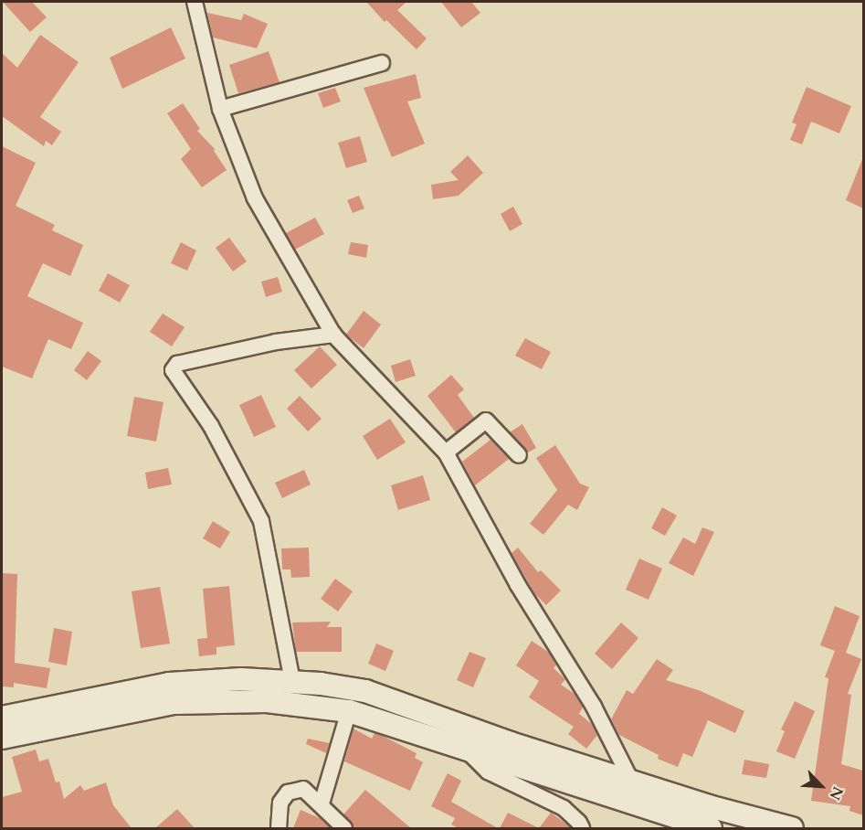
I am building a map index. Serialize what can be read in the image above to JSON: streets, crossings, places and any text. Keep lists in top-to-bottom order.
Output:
{
  "north": "bottom right"
}
